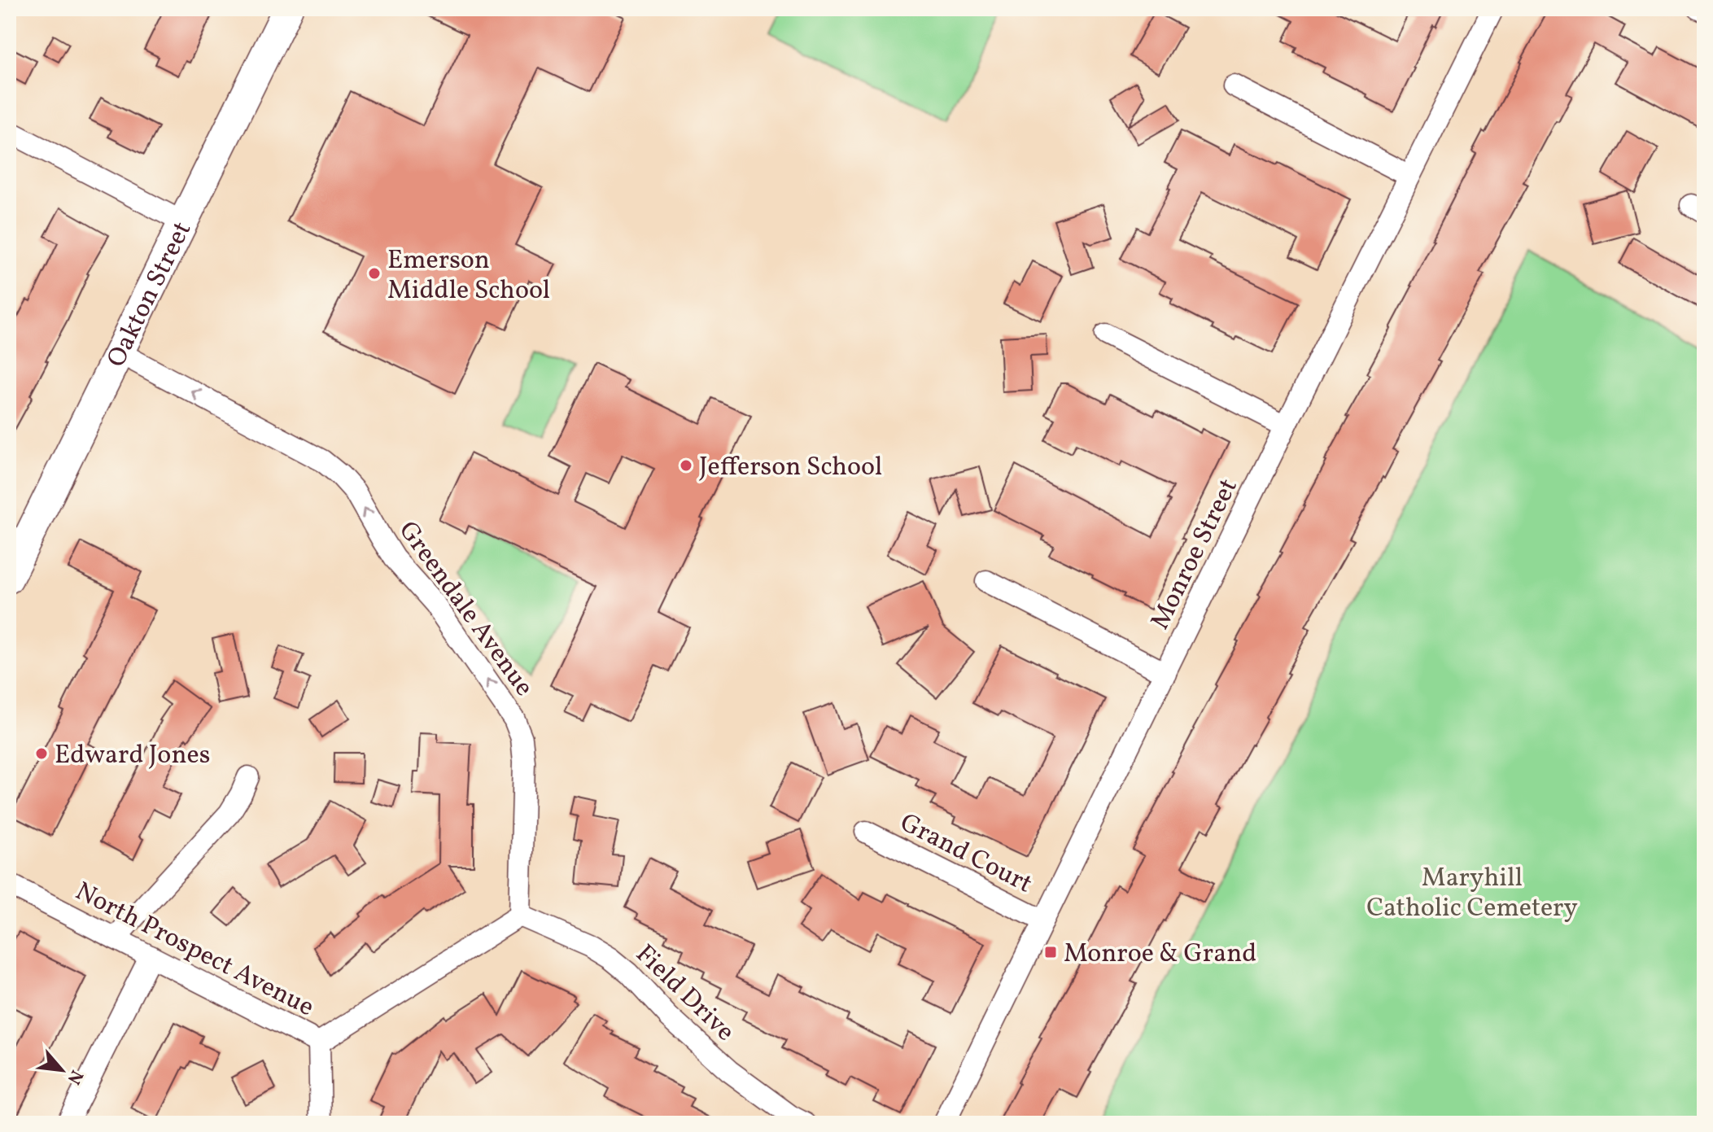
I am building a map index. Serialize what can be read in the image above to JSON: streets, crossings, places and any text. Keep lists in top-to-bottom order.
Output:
{
  "streets": {
    "main road": ["Oakton Street"],
    "street": [
      "Monroe Street",
      "Greendale Avenue",
      "Grand Court",
      "North Prospect Avenue",
      "Field Drive"
    ]
  },
  "crossings": [
    ["Oakton Street", "Greendale Avenue"],
    ["Monroe Street", "Grand Court"],
    ["Greendale Avenue", "Field Drive"]
  ],
  "one_way": ["Greendale Avenue"],
  "parks": ["Maryhill Catholic Cemetery"],
  "places": {
    "other": ["Emerson Middle School", "Jefferson School", "Edward Jones"],
    "transit": ["Monroe & Grand"]
  },
  "north": "bottom right"
}
